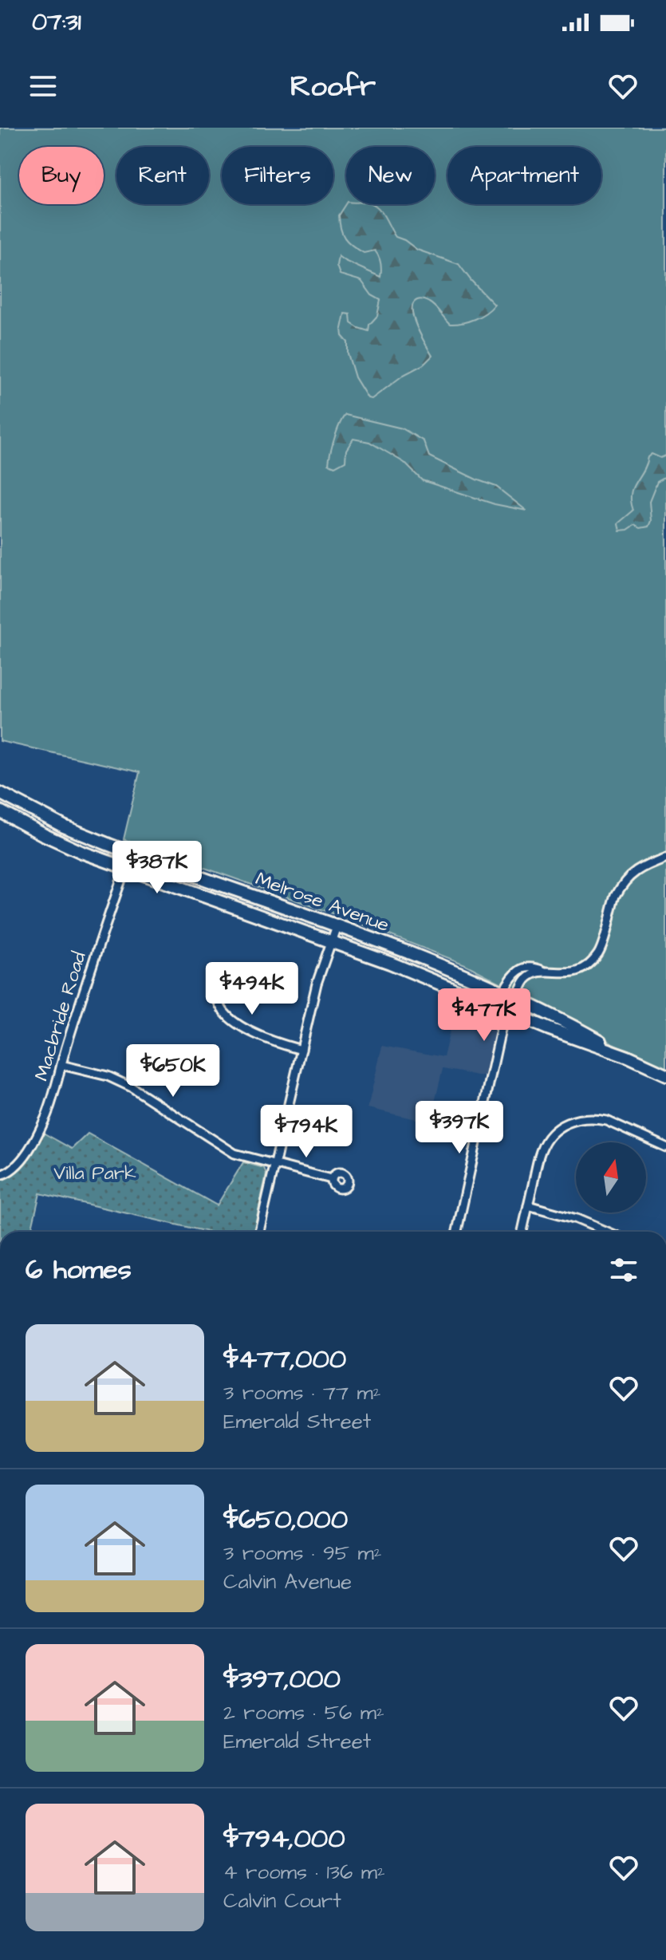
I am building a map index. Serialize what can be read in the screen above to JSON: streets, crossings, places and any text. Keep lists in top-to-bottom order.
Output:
{
  "streets": {
    "main road": ["Melrose Avenue"],
    "street": ["Macbride Road"]
  },
  "crossings": [
    ["Melrose Avenue", "Macbride Road"]
  ],
  "parks": ["Villa Park"],
  "north": "top",
  "page": {
    "status": "07:31",
    "header": "Roofr",
    "chip": [
      "Buy",
      "Rent",
      "Filters",
      "New",
      "Apartment"
    ],
    "price": [
      "$387K",
      "$494K",
      "$477K",
      "$650K",
      "$397K",
      "$794K"
    ],
    "heading": "6 homes",
    "list": [
      {
        "name": "$477,000",
        "note": "3 rooms · 77 m² · Emerald Street"
      },
      {
        "name": "$650,000",
        "note": "3 rooms · 95 m² · Calvin Avenue"
      },
      {
        "name": "$397,000",
        "note": "2 rooms · 56 m² · Emerald Street"
      },
      {
        "name": "$794,000",
        "note": "4 rooms · 136 m² · Calvin Court"
      }
    ]
  }
}
